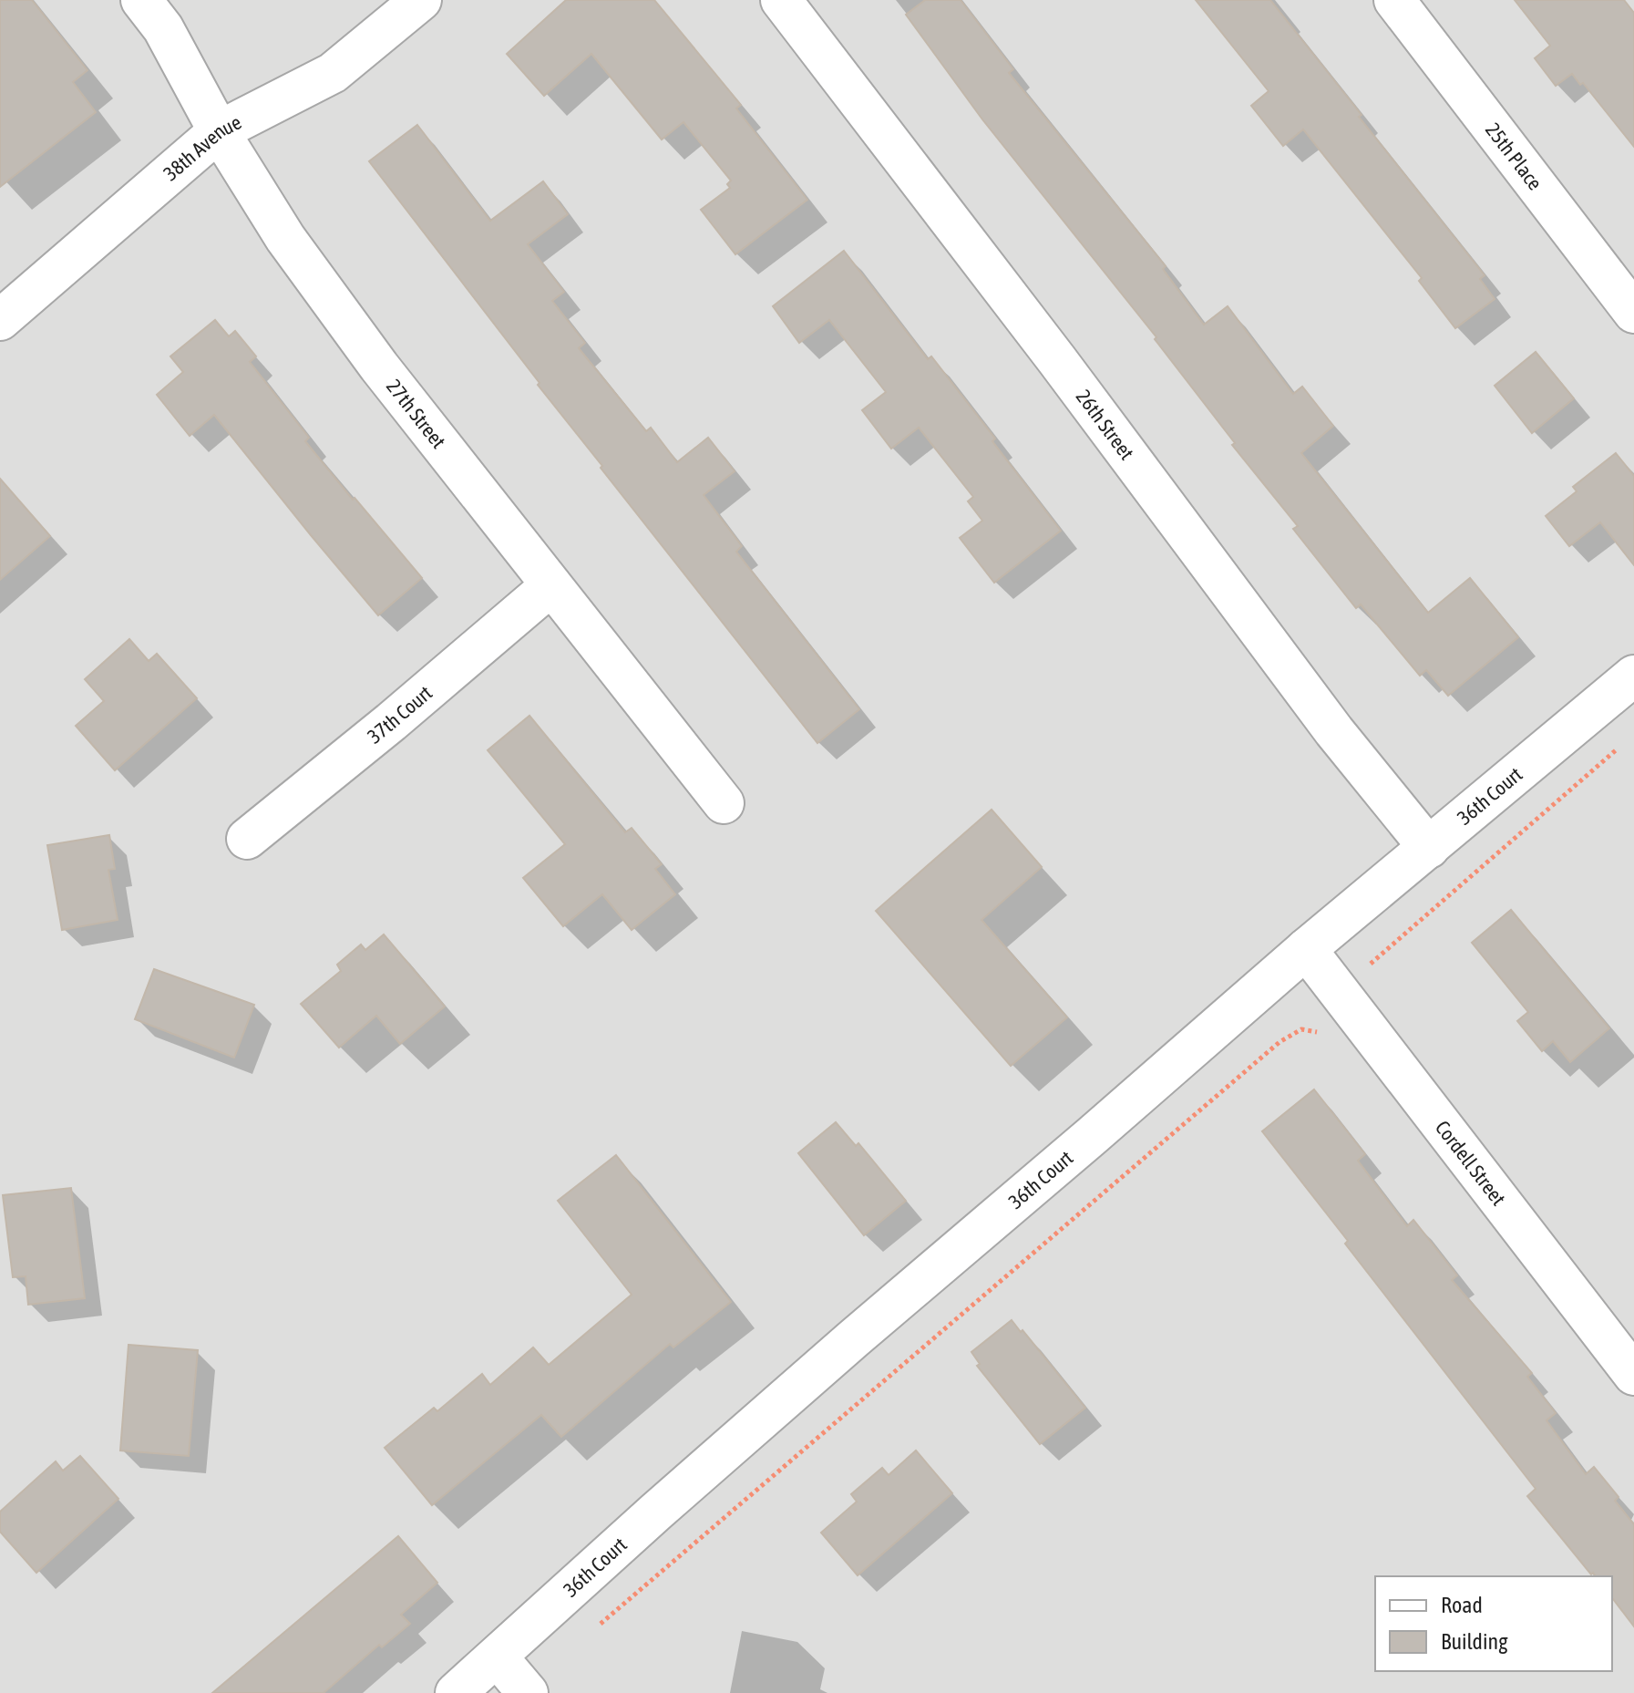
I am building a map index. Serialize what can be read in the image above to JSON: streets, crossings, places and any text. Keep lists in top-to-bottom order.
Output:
{
  "streets": {
    "street": [
      "38th Avenue",
      "25th Place",
      "27th Street",
      "26th Street",
      "37th Court",
      "36th Court",
      "Cordell Street"
    ]
  },
  "crossings": [
    ["38th Avenue", "27th Street"],
    ["27th Street", "37th Court"],
    ["26th Street", "36th Court"],
    ["36th Court", "Cordell Street"]
  ],
  "legend": ["Road", "Building"]
}
